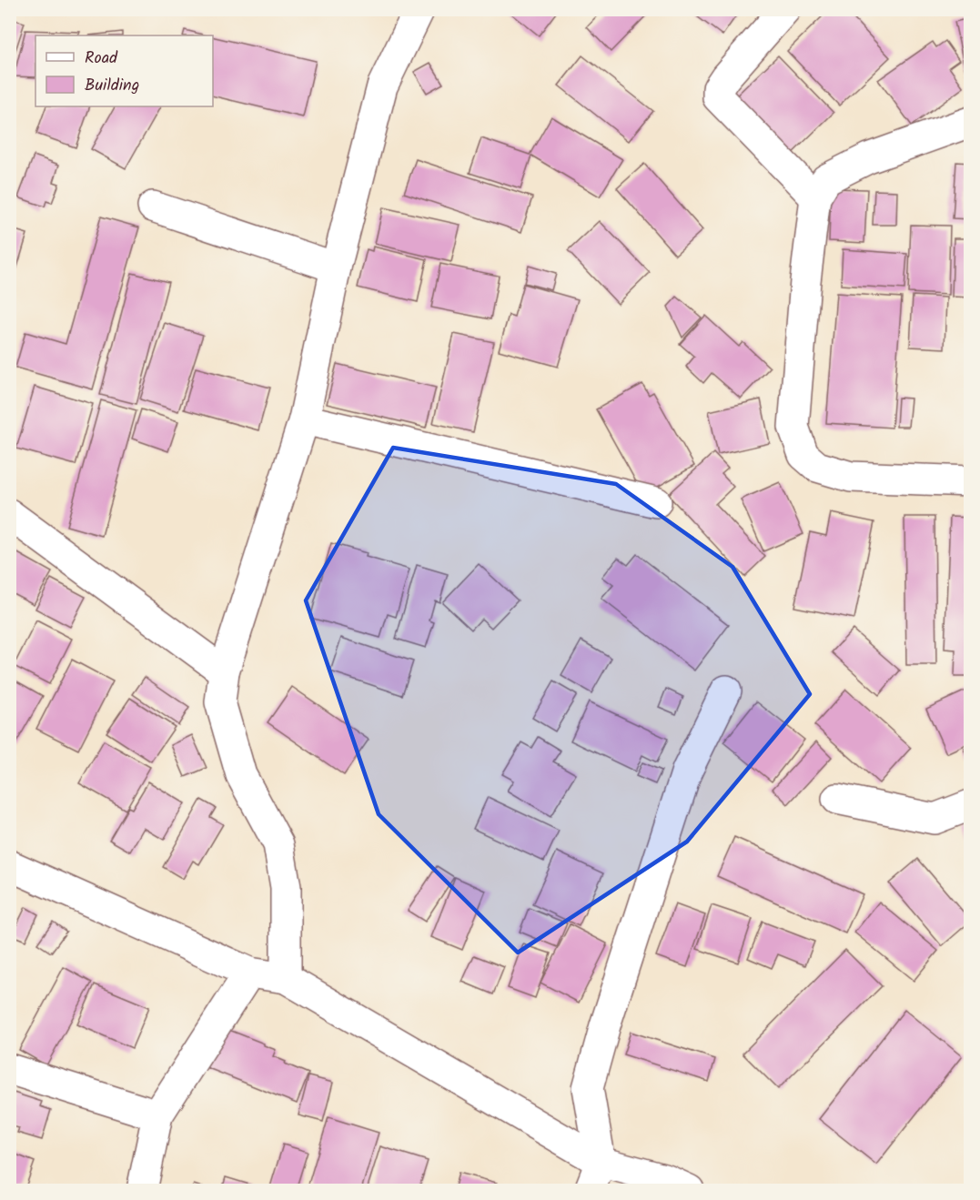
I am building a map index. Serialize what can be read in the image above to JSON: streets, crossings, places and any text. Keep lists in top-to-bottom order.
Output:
{
  "legend": ["Road", "Building"]
}
